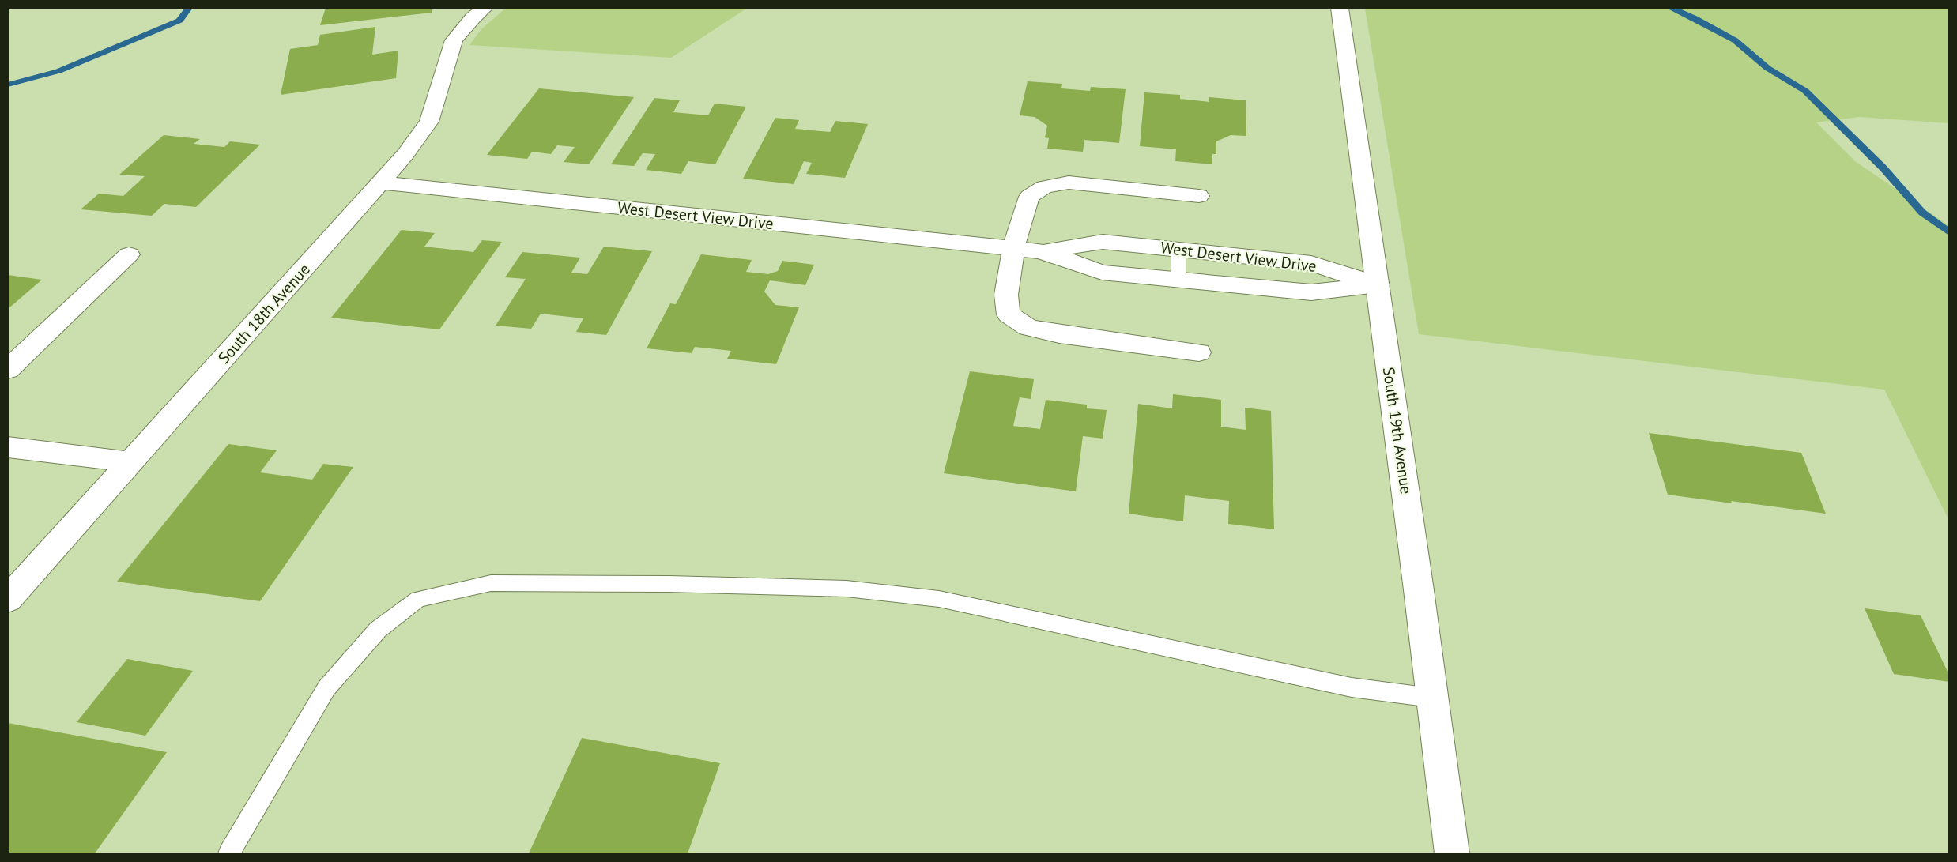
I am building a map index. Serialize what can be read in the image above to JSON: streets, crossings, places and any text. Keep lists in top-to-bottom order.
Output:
{
  "streets": {
    "street": ["West Desert View Drive", "South 18th Avenue", "South 19th Avenue"]
  },
  "crossings": [
    ["West Desert View Drive", "South 18th Avenue"],
    ["West Desert View Drive", "South 19th Avenue"]
  ]
}
